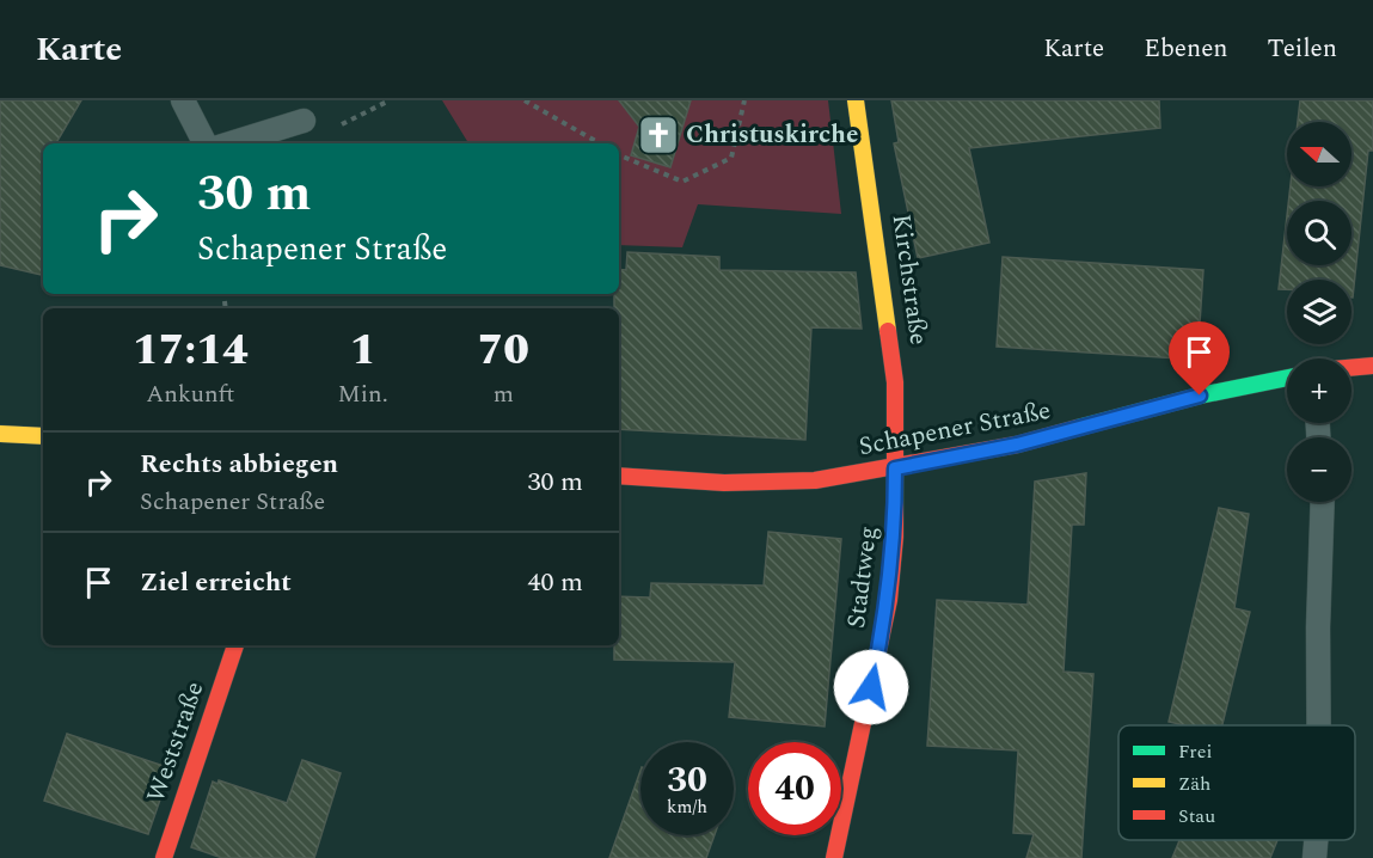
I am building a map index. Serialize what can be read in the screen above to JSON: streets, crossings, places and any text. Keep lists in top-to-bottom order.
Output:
{
  "streets": {
    "street": [
      "Kirchstraße",
      "Schapener Straße",
      "Stadtweg",
      "Weststraße"
    ]
  },
  "crossings": [
    ["Kirchstraße", "Schapener Straße"],
    ["Kirchstraße", "Stadtweg"],
    ["Schapener Straße", "Stadtweg"]
  ],
  "places": {
    "church": ["Christuskirche"]
  },
  "legend": ["Frei", "Zäh", "Stau"],
  "north": "left",
  "page": {
    "header": "Karte",
    "nav": ["Karte", "Ebenen", "Teilen"],
    "map_buttons": ["+", "−"],
    "turn": ["30 m", "Schapener Straße"],
    "eta": [
      "17:14",
      "Ankunft",
      "1",
      "Min.",
      "70",
      "m"
    ],
    "list": [
      {
        "name": "Rechts abbiegen",
        "note": "Schapener Straße",
        "value": "30 m"
      },
      {
        "name": "Ziel erreicht",
        "value": "40 m"
      }
    ],
    "speed": "30 km/h",
    "limit": "40"
  }
}
